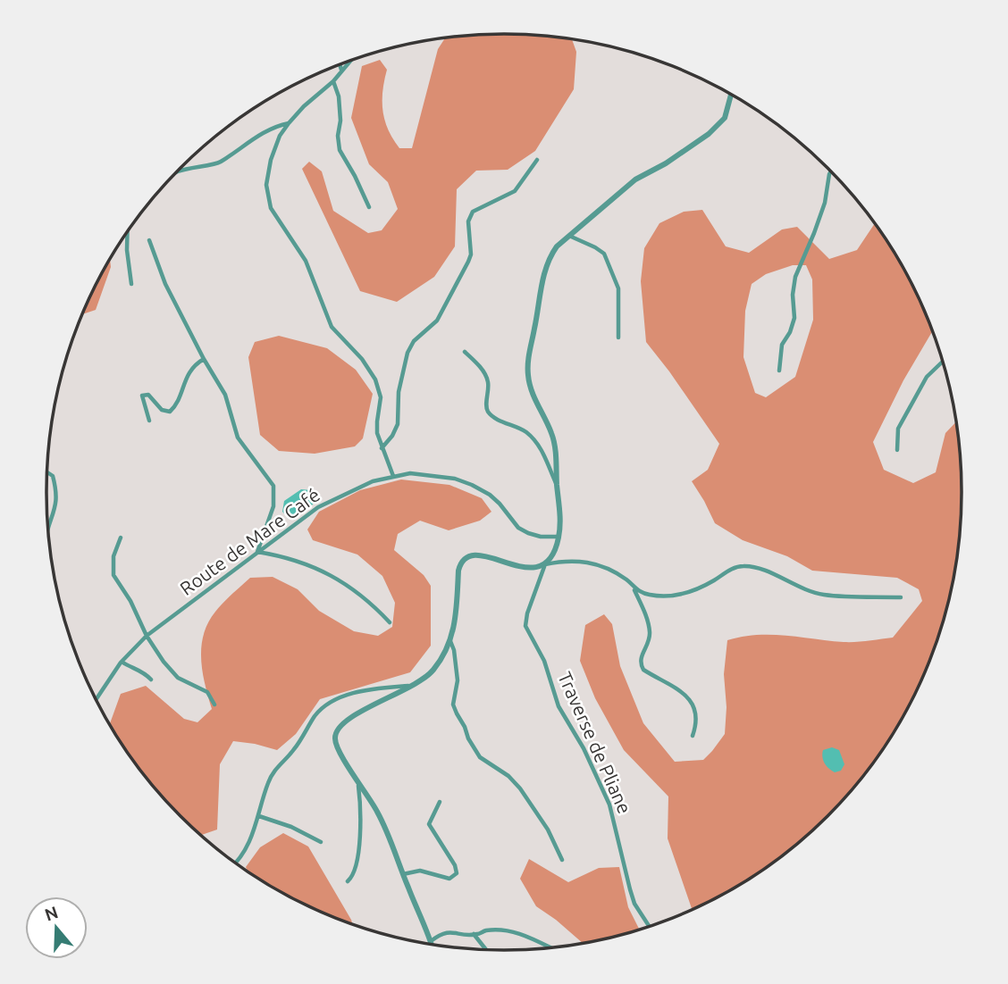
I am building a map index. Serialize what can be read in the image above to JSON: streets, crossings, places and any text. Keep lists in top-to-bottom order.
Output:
{
  "streets": {
    "street": ["Route de Mare Café", "Traverse de Pliane"]
  },
  "north": "top"
}
